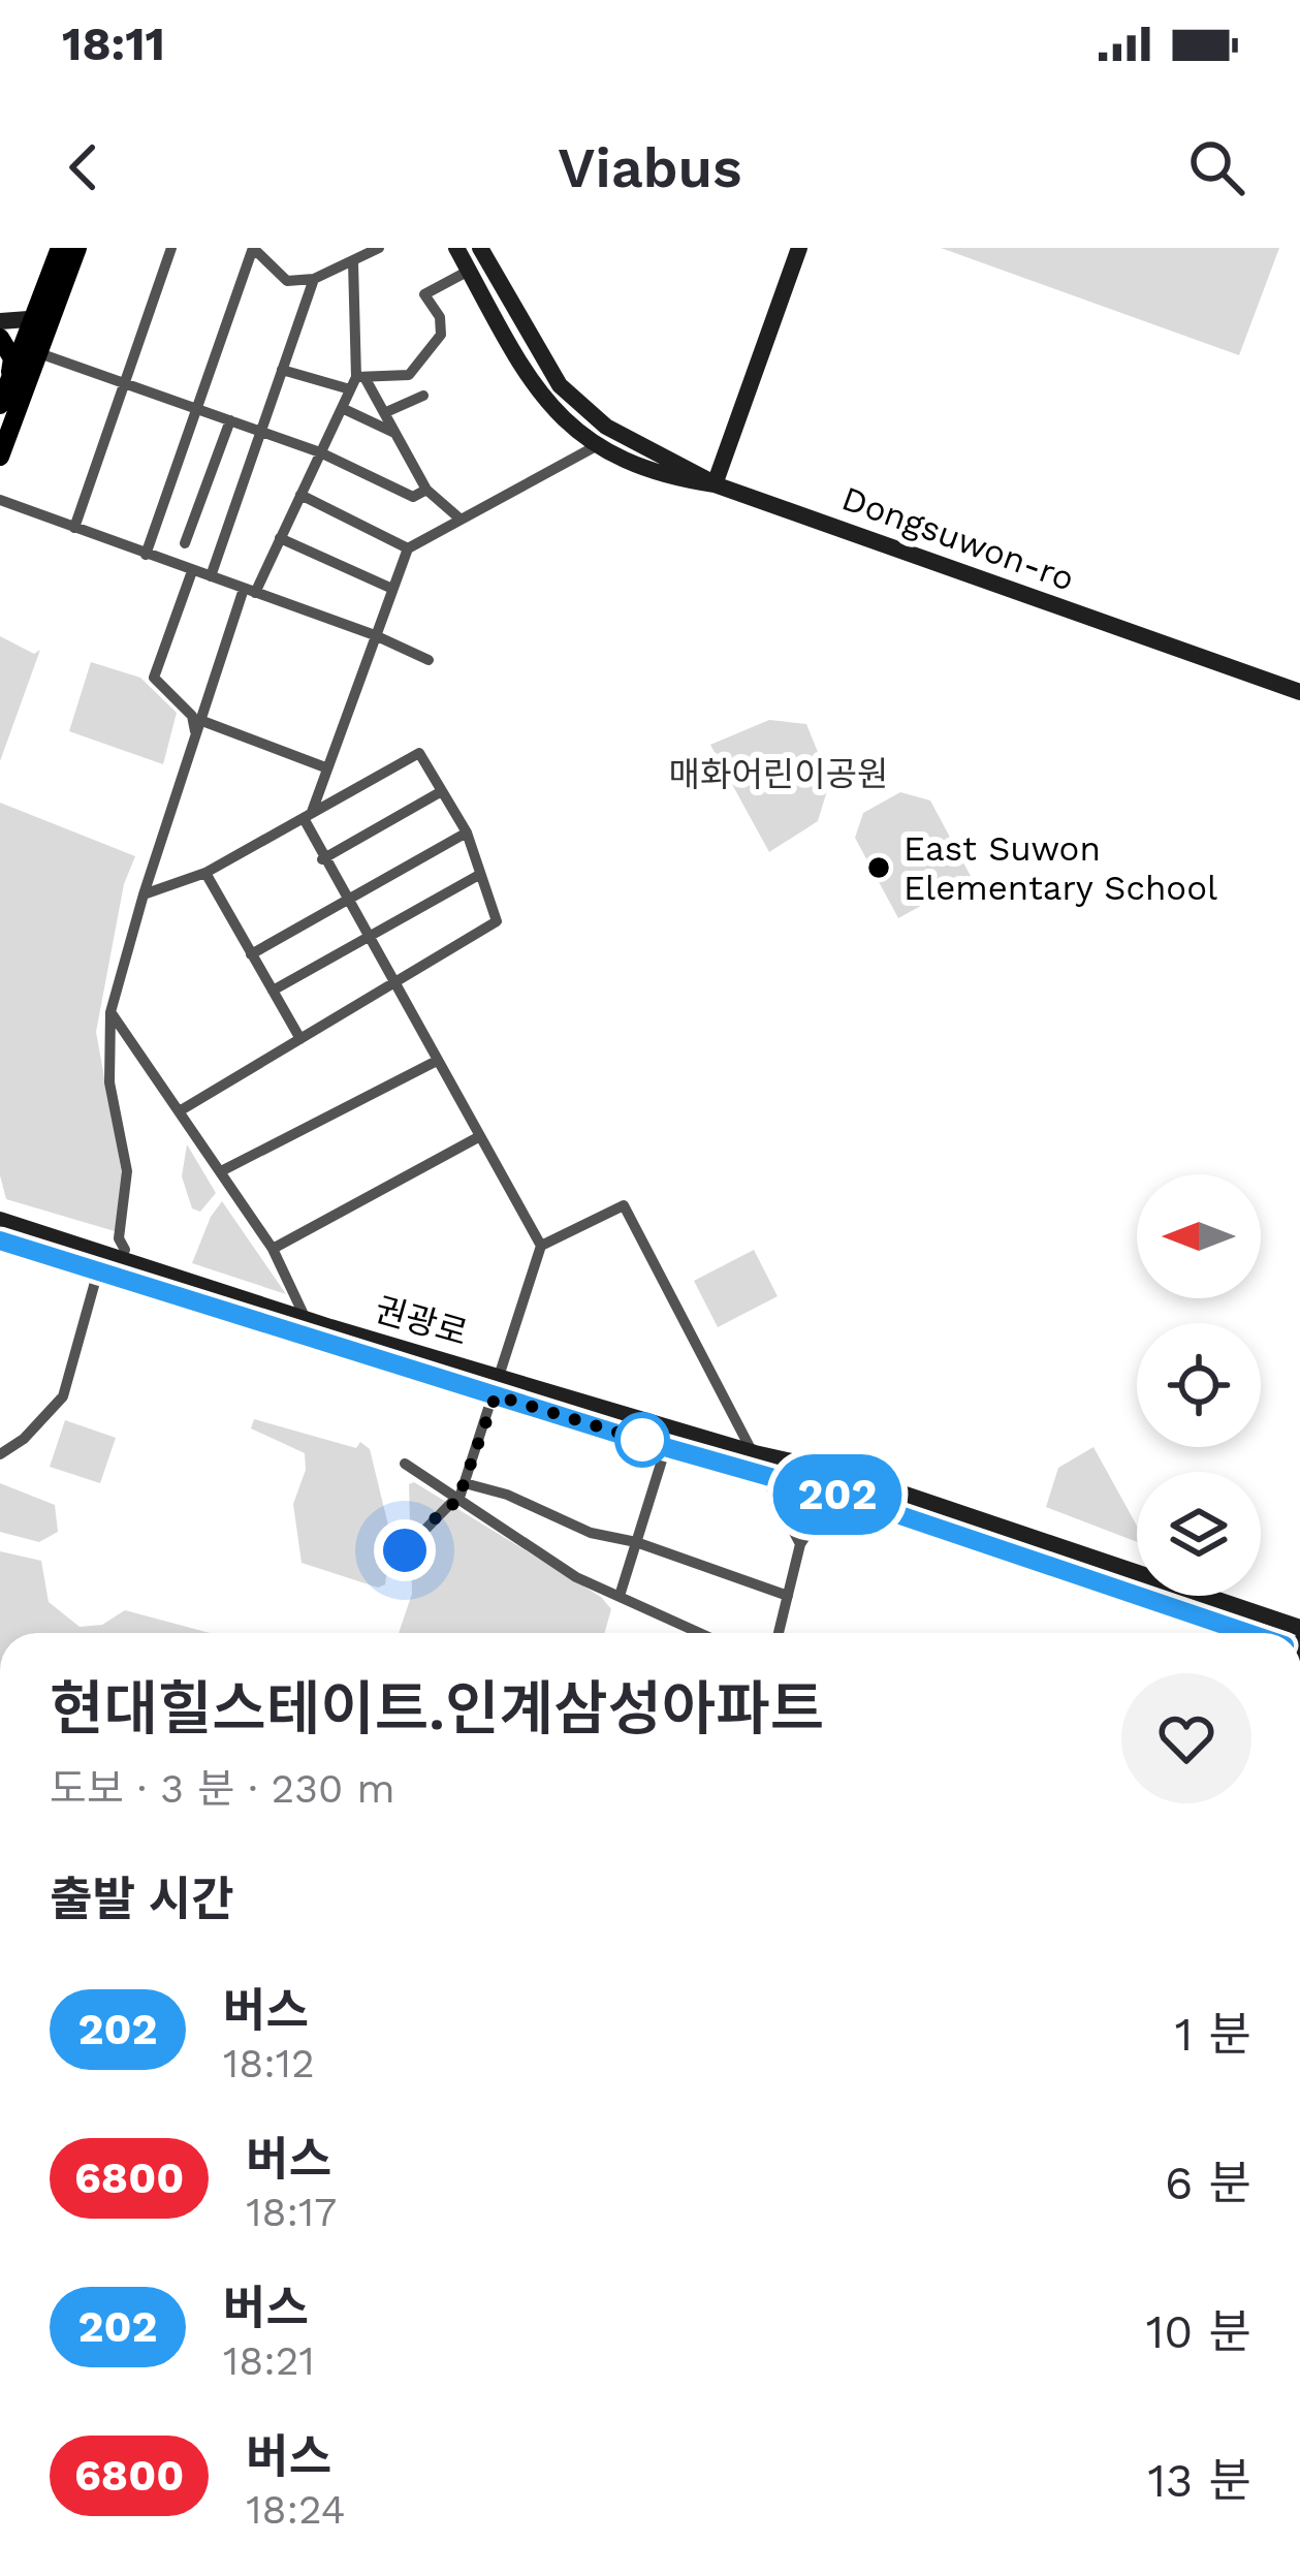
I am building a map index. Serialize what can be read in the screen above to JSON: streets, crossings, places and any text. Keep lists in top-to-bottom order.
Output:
{
  "streets": {
    "street": ["Dongsuwon-ro", "권광로"]
  },
  "parks": ["매화어린이공원"],
  "places": ["East Suwon Elementary School"],
  "lines": ["bus line 202"],
  "north": "left",
  "page": {
    "status": "18:11",
    "header": "Viabus",
    "on_map": "202",
    "heading": [
      ["현대힐스테이트.인계삼성아파트", "도보 · 3 분 · 230 m"],
      "출발 시간"
    ],
    "list": [
      {
        "mark": "202",
        "name": "버스",
        "note": "18:12",
        "value": "1 분"
      },
      {
        "mark": "6800",
        "name": "버스",
        "note": "18:17",
        "value": "6 분"
      },
      {
        "mark": "202",
        "name": "버스",
        "note": "18:21",
        "value": "10 분"
      },
      {
        "mark": "6800",
        "name": "버스",
        "note": "18:24",
        "value": "13 분"
      }
    ]
  }
}
